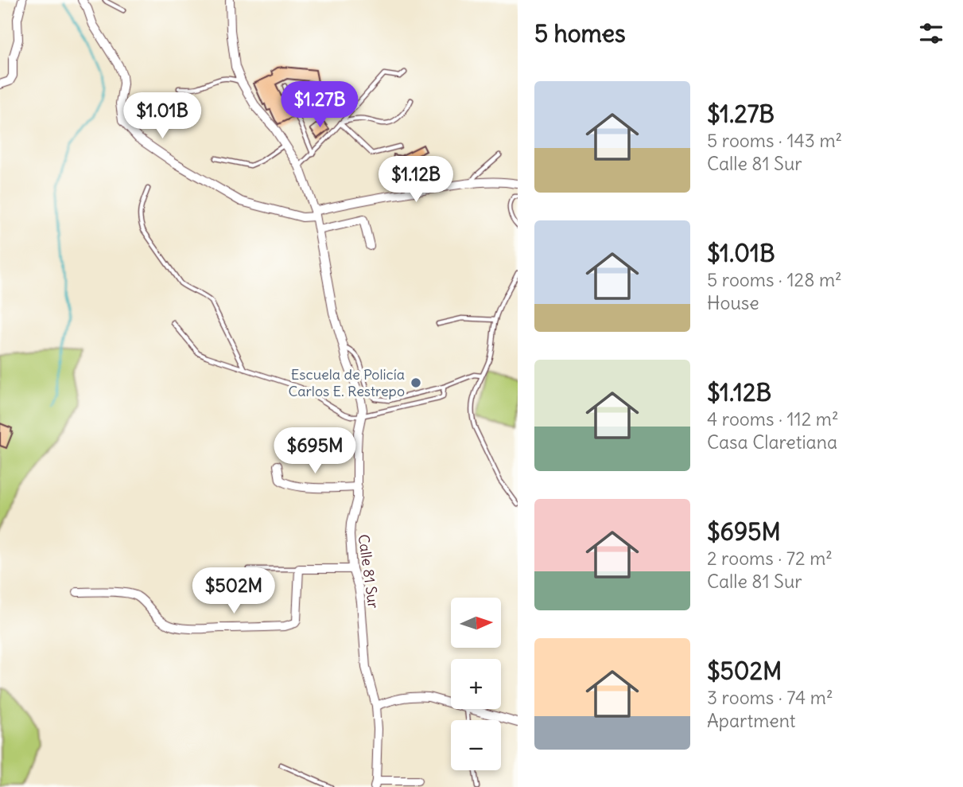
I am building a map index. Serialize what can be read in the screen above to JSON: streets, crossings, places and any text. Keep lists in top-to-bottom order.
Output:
{
  "streets": {
    "street": ["Calle 81 Sur"]
  },
  "places": ["Escuela de Policía Carlos E. Restrepo"],
  "north": "right",
  "page": {
    "heading": "5 homes",
    "list": [
      {
        "name": "$1.27B",
        "note": "5 rooms · 143 m² · Calle 81 Sur"
      },
      {
        "name": "$1.01B",
        "note": "5 rooms · 128 m² · House"
      },
      {
        "name": "$1.12B",
        "note": "4 rooms · 112 m² · Casa Claretiana"
      },
      {
        "name": "$695M",
        "note": "2 rooms · 72 m² · Calle 81 Sur"
      },
      {
        "name": "$502M",
        "note": "3 rooms · 74 m² · Apartment"
      }
    ],
    "price": [
      "$1.27B",
      "$1.01B",
      "$1.12B",
      "$695M",
      "$502M"
    ],
    "map_buttons": ["+", "−"]
  }
}
